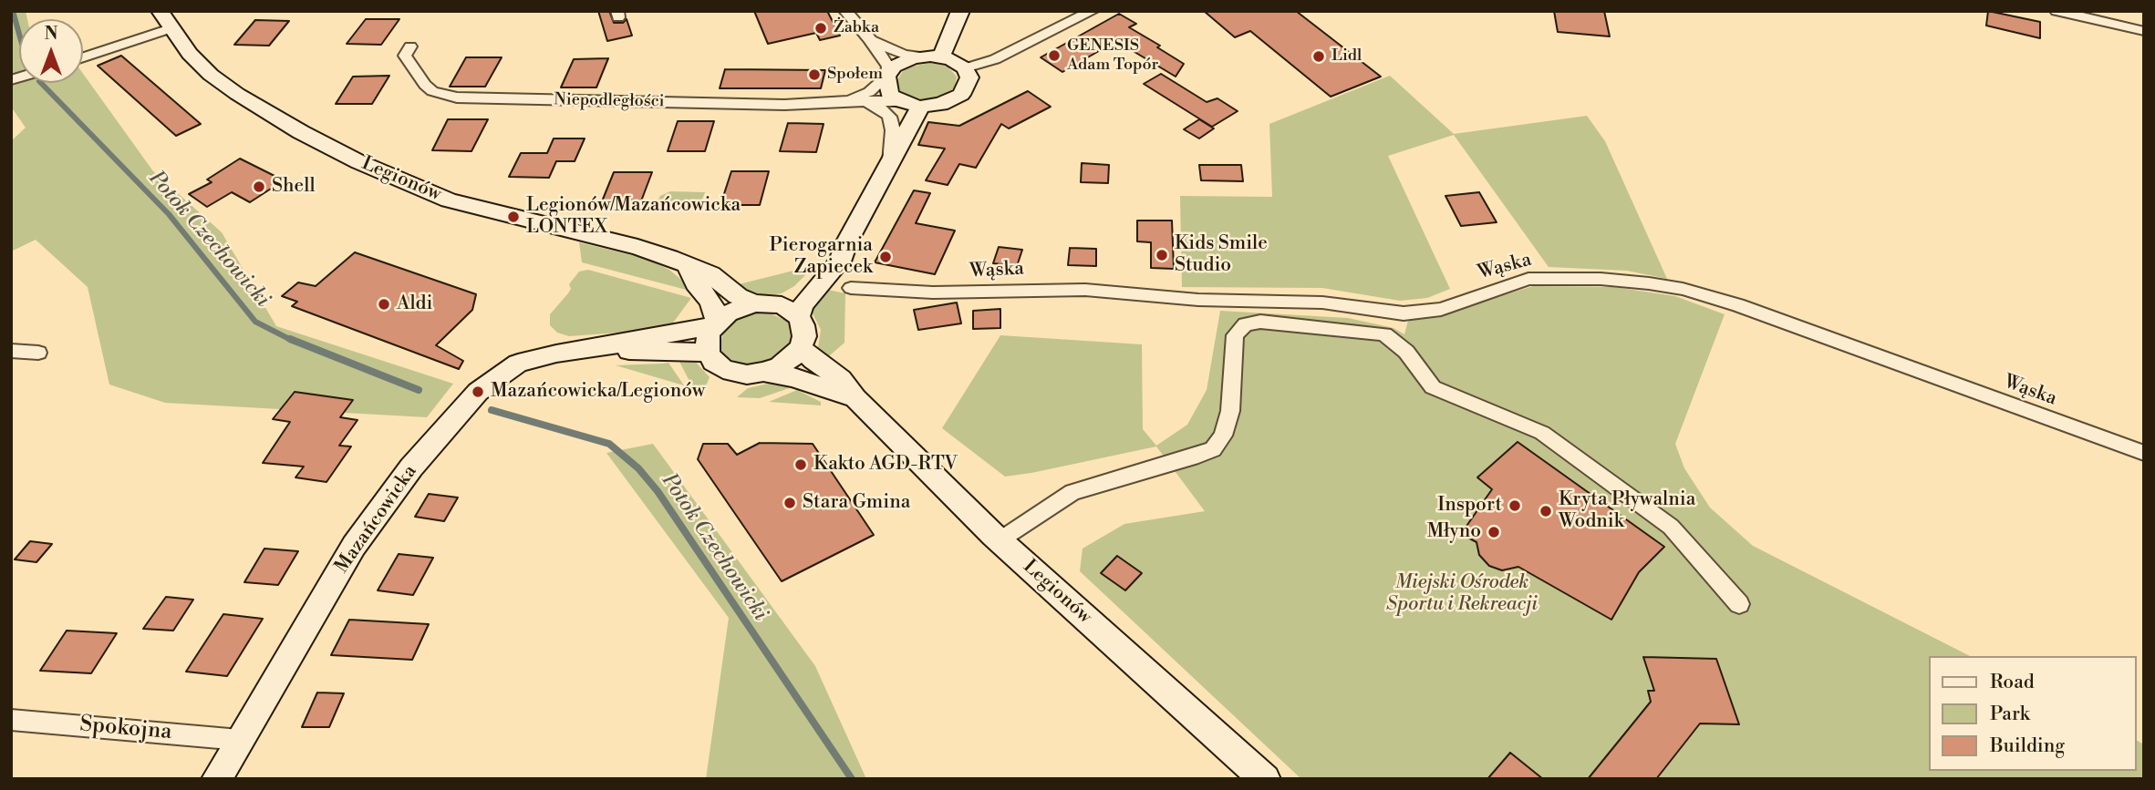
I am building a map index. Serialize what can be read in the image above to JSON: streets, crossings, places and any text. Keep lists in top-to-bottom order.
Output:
{
  "streets": {
    "street": [
      "Niepodległości",
      "Legionów",
      "Wąska",
      "Mazańcowicka",
      "Spokojna"
    ]
  },
  "crossings": [
    ["Legionów", "Mazańcowicka"],
    ["Mazańcowicka", "Spokojna"]
  ],
  "water": ["Potok Czechowicki"],
  "parks": ["Miejski Ośrodek Sportu i Rekreacji"],
  "places": [
    "Żabka",
    "GENESIS Adam Topór",
    "Lidl",
    "Społem",
    "Shell",
    "Legionów/Mazańcowicka LONTEX",
    "Kids Smile Studio",
    "Pierogarnia Zapiecek",
    "Aldi",
    "Mazańcowicka/Legionów",
    "Kakto AGD-RTV",
    "Stara Gmina",
    "Insport",
    "Kryta Pływalnia Wodnik",
    "Młyno"
  ],
  "legend": ["Road", "Park", "Building"],
  "north": "top"
}
